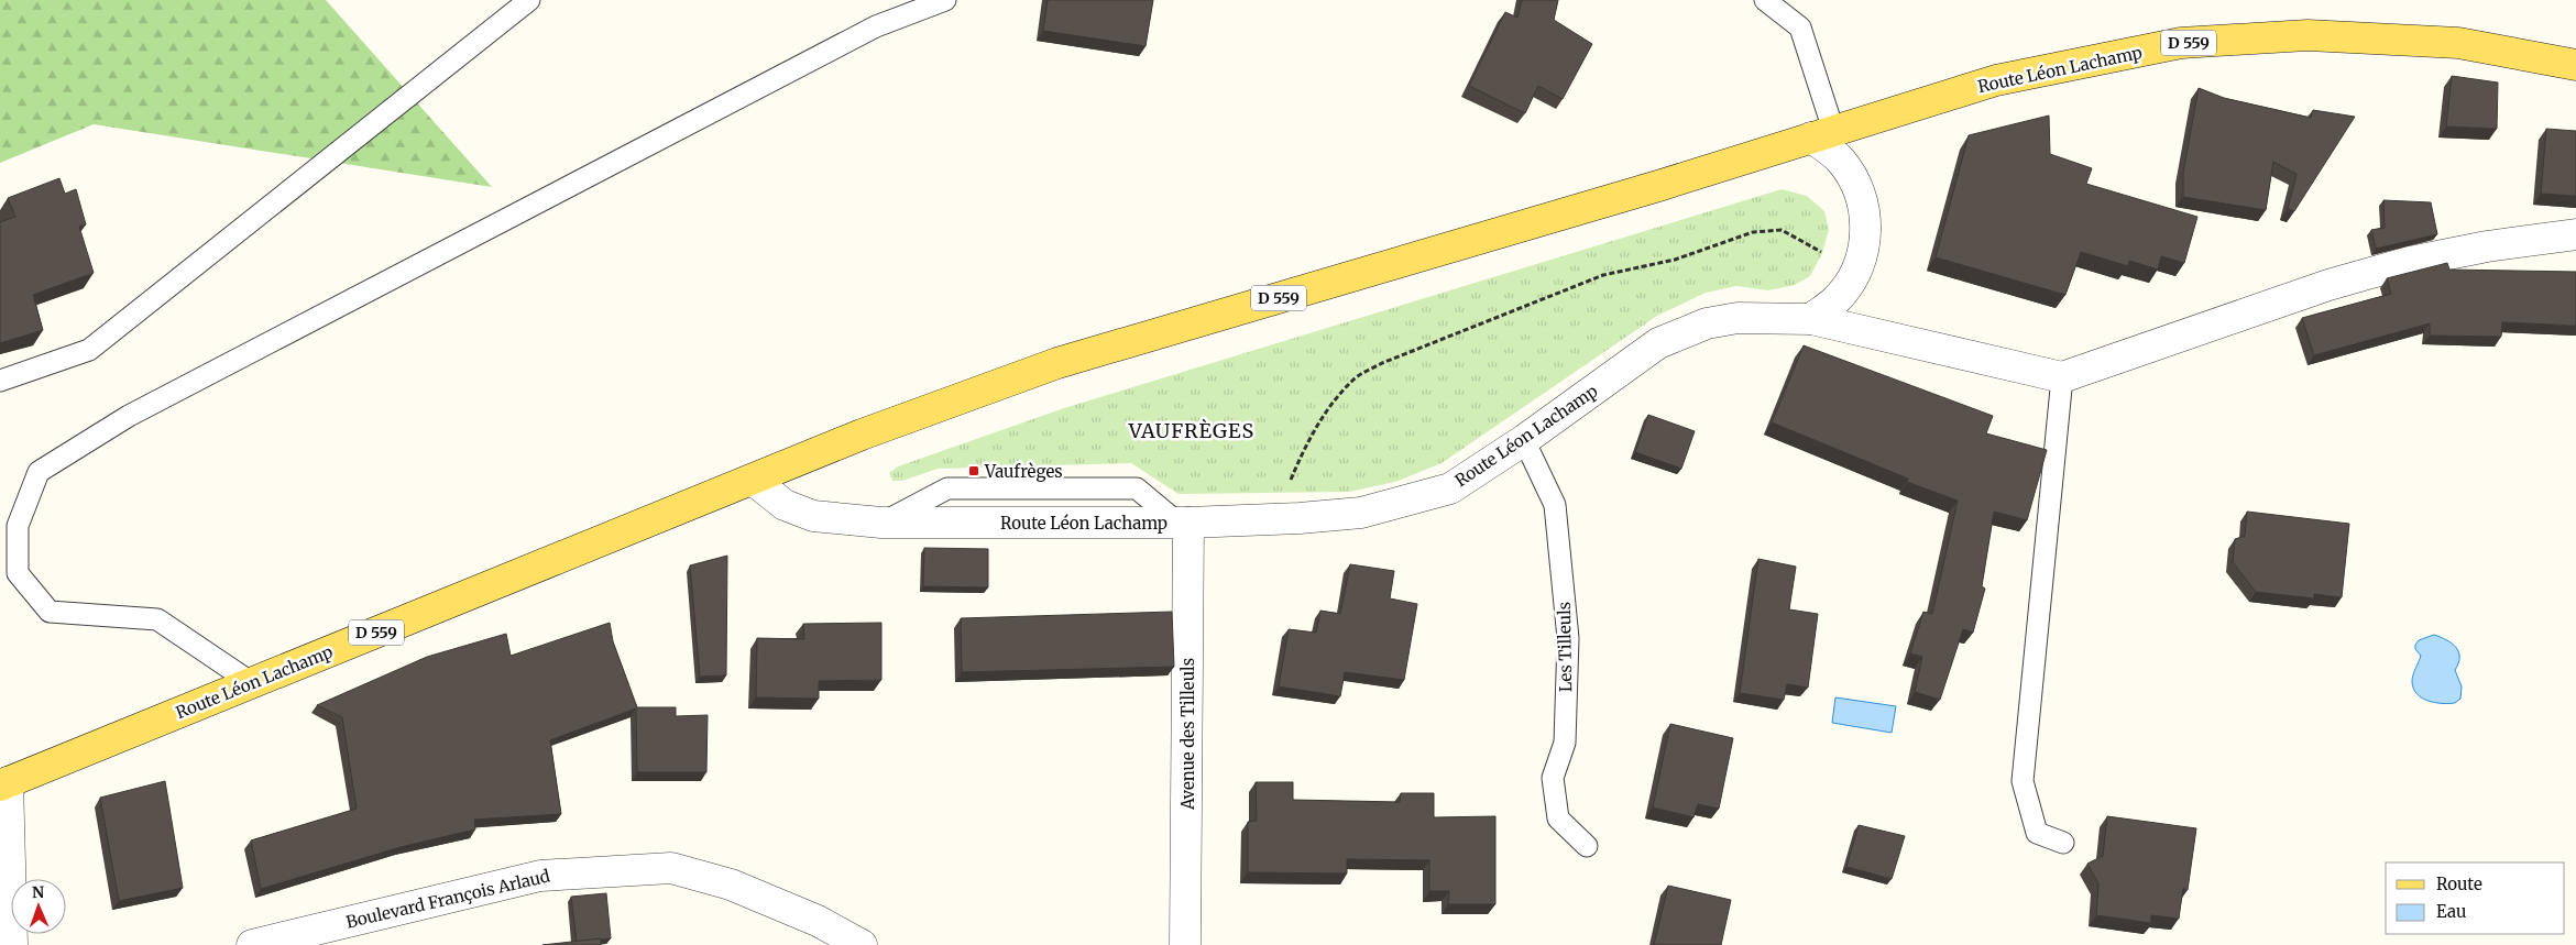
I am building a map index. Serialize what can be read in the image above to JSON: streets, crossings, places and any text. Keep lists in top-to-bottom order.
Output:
{
  "streets": {
    "main road": ["D 559", "Route Léon Lachamp"],
    "street": ["Avenue des Tilleuls", "Boulevard François Arlaud"],
    "lane": ["Les Tilleuls"]
  },
  "crossings": [
    ["Route Léon Lachamp", "Les Tilleuls"],
    ["Route Léon Lachamp", "Avenue des Tilleuls"]
  ],
  "districts": ["VAUFRÈGES"],
  "places": {
    "transit": ["Vaufrèges"]
  },
  "legend": ["Route", "Eau"],
  "north": "top"
}
